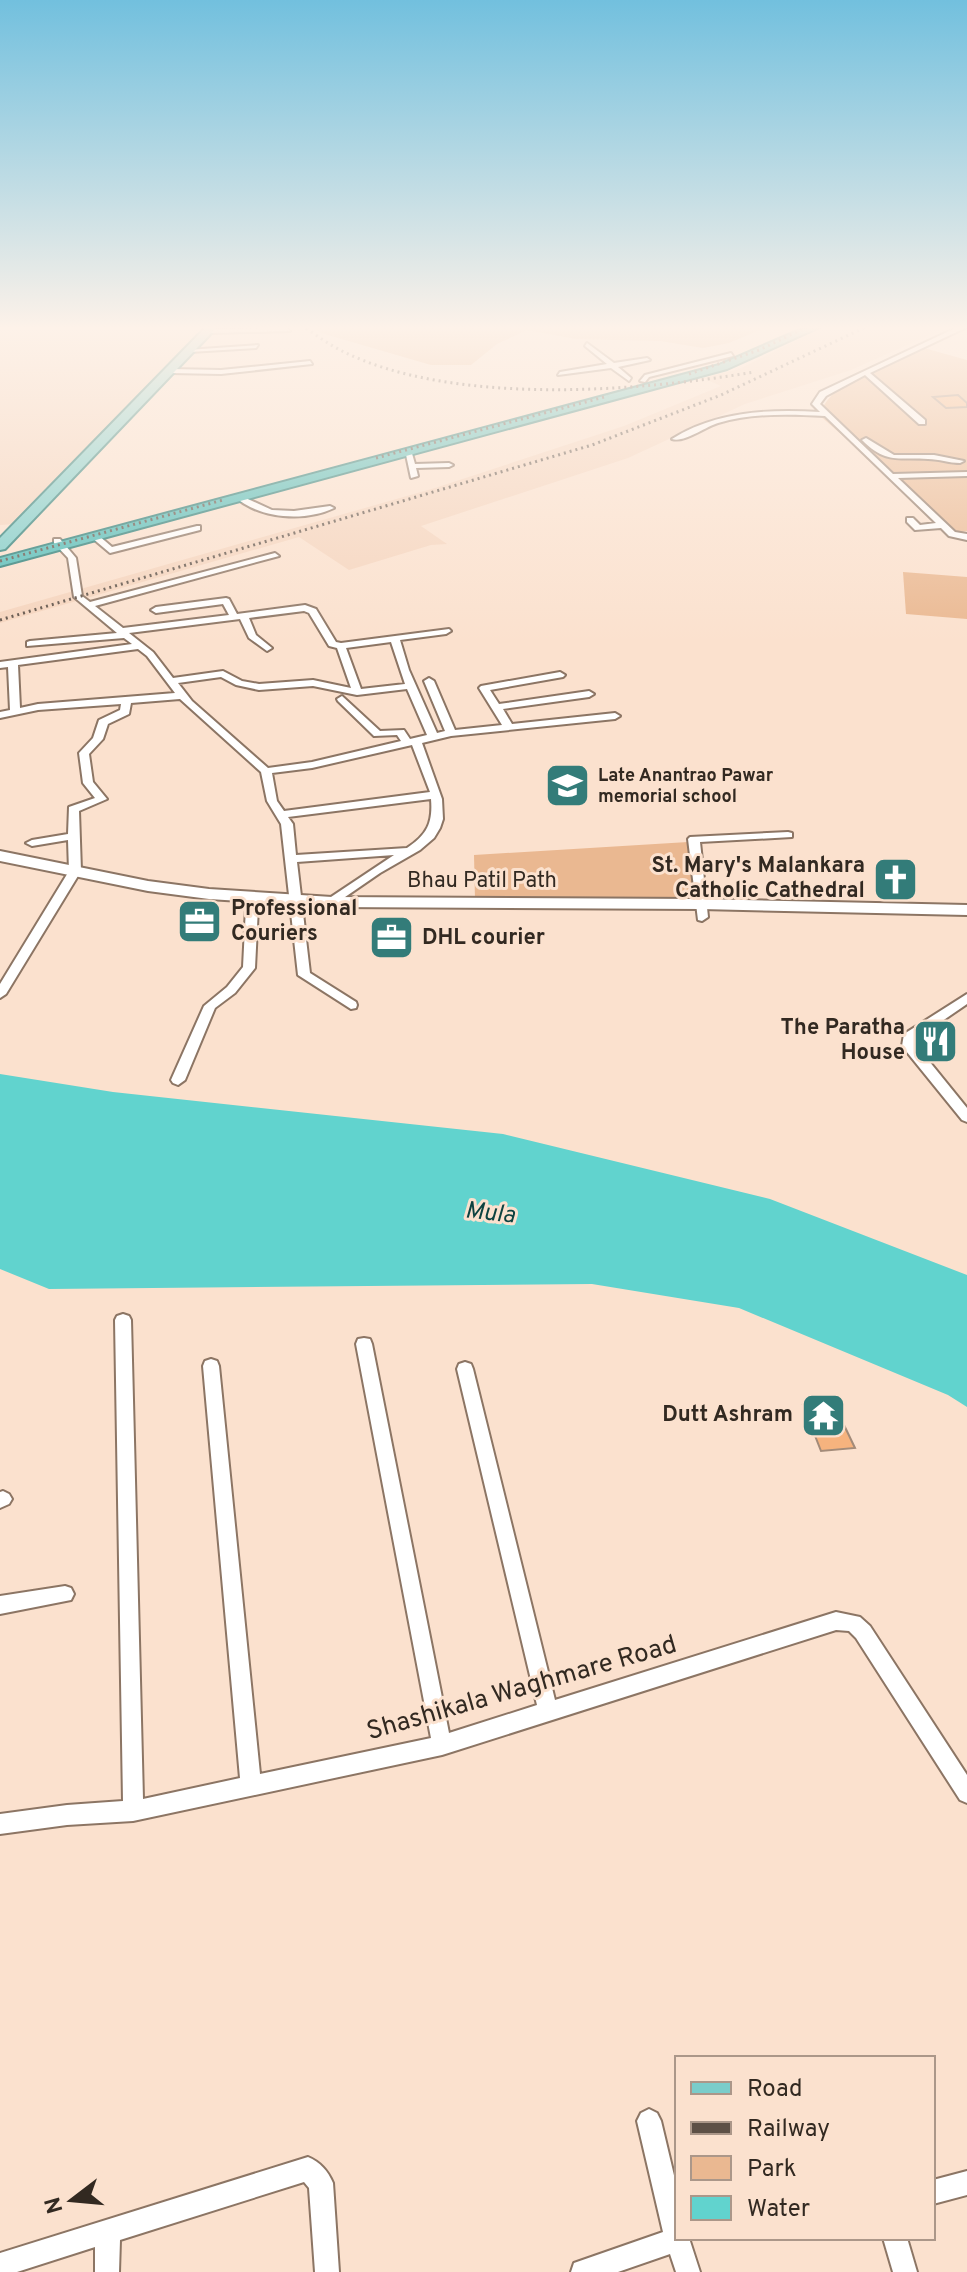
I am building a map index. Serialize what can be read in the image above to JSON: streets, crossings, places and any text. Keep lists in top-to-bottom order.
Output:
{
  "streets": {
    "main road": ["Bhau Patil Path"],
    "street": ["Shashikala Waghmare Road"]
  },
  "water": ["Mula"],
  "places": {
    "school or university": ["Late Anantrao Pawar memorial school"],
    "church": ["St. Mary's Malankara Catholic Cathedral"],
    "office": ["Professional Couriers", "DHL courier"],
    "restaurant": ["The Paratha House"],
    "temple": ["Dutt Ashram"]
  },
  "legend": [
    "Road",
    "Railway",
    "Park",
    "Water"
  ],
  "north": "left"
}
